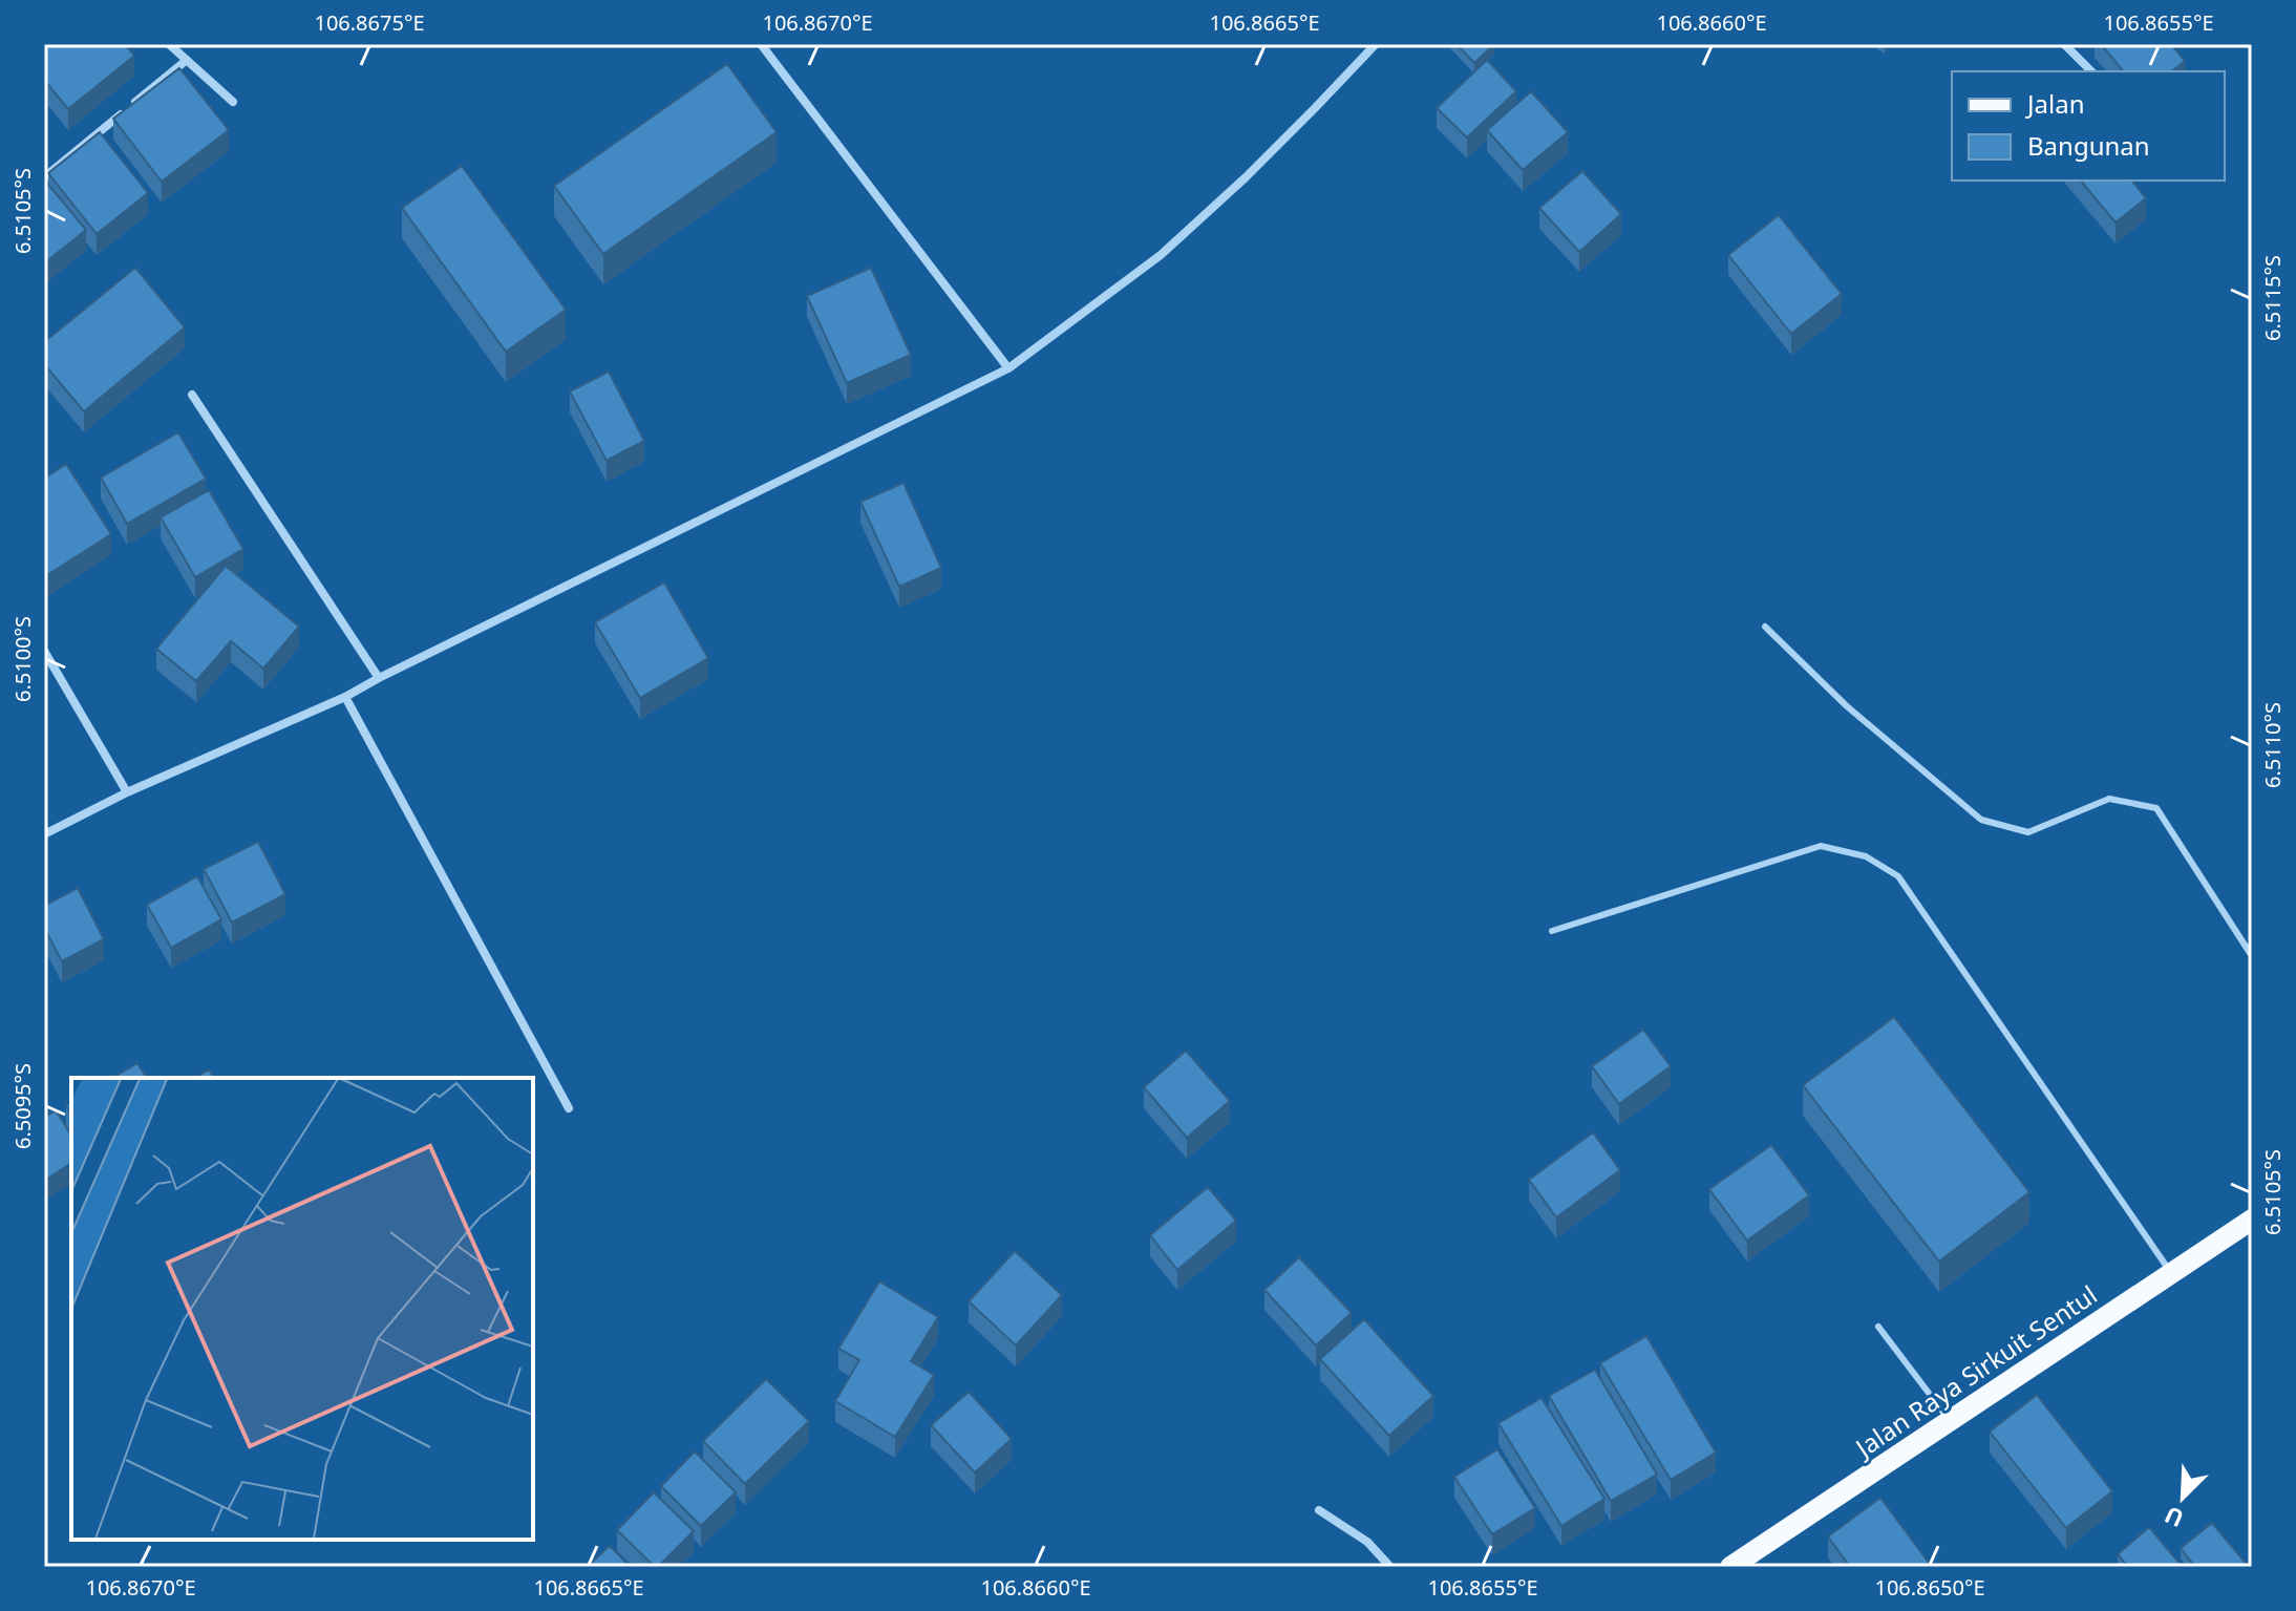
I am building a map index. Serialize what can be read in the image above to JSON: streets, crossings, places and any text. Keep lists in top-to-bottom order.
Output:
{
  "streets": {
    "main road": ["Jalan Raya Sirkuit Sentul"]
  },
  "legend": ["Jalan", "Bangunan"],
  "north": "bottom left",
  "coordinates": [
    "106.8675°E",
    "106.8670°E",
    "106.8665°E",
    "106.8660°E",
    "106.8655°E",
    "6.5105°S",
    "6.5115°S",
    "6.5100°S",
    "6.5110°S",
    "6.5095°S",
    "106.8650°E"
  ]
}
